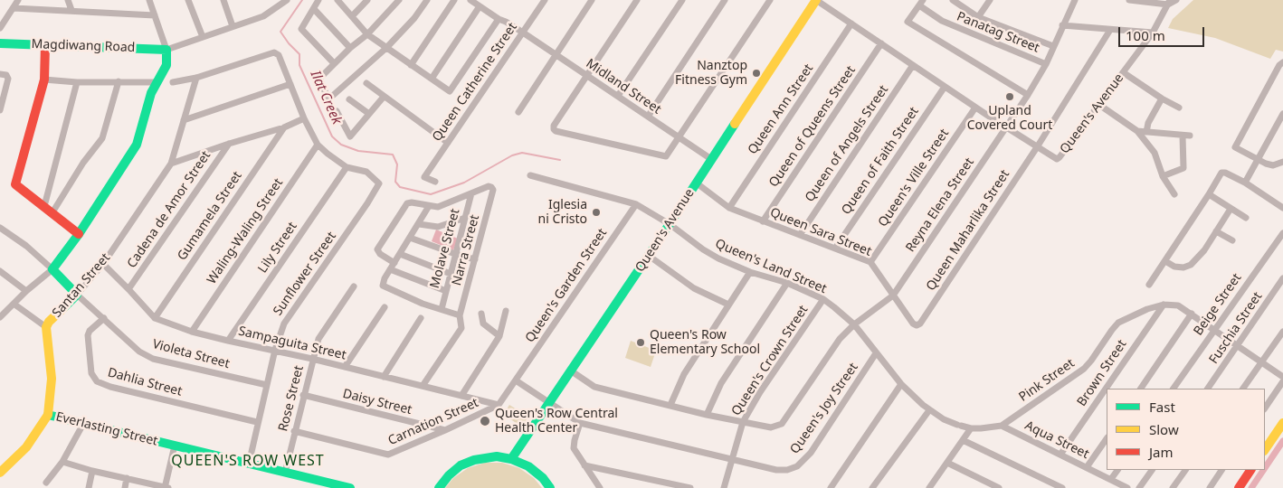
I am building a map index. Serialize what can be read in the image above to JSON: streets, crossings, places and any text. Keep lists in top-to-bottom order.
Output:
{
  "streets": {
    "street": [
      "Panatag Street",
      "Magdiwang Road",
      "Queen Catherine Street",
      "Midland Street",
      "Queen Ann Street",
      "Queen's Avenue",
      "Queen of Queens Street",
      "Queen of Angels Street",
      "Queen of Faith Street",
      "Queen's Ville Street",
      "Reyna Elena Street",
      "Cadena de Amor Street",
      "Gumamela Street",
      "Queen Maharlika Street",
      "Waling-Waling Street",
      "Queen Sara Street",
      "Lily Street",
      "Molave Street",
      "Narra Street",
      "Queen's Land Street",
      "Sunflower Street",
      "Santan Street",
      "Queen's Garden Street",
      "Beige Street",
      "Fuschia Street",
      "Sampaguita Street",
      "Violeta Street",
      "Queen's Crown Street",
      "Brown Street",
      "Pink Street",
      "Dahlia Street",
      "Rose Street",
      "Daisy Street",
      "Queen's Joy Street",
      "Carnation Street",
      "Everlasting Street",
      "Aqua Street"
    ]
  },
  "crossings": [
    ["Panatag Street", "Reyna Elena Street"],
    ["Queen Catherine Street", "Midland Street"],
    ["Midland Street", "Queen's Avenue"],
    ["Queen Ann Street", "Queen's Avenue"],
    ["Queen Ann Street", "Queen Sara Street"],
    ["Queen's Avenue", "Queen of Queens Street"],
    ["Queen's Avenue", "Queen of Angels Street"],
    ["Queen's Avenue", "Queen of Faith Street"],
    ["Queen's Avenue", "Queen's Ville Street"],
    ["Queen's Avenue", "Reyna Elena Street"],
    ["Queen's Avenue", "Queen Maharlika Street"],
    ["Queen's Avenue", "Queen Sara Street"],
    ["Queen's Avenue", "Queen's Land Street"],
    ["Queen's Avenue", "Queen's Joy Street"],
    ["Queen of Queens Street", "Queen Sara Street"],
    ["Queen of Angels Street", "Queen Sara Street"],
    ["Queen of Faith Street", "Queen Sara Street"],
    ["Queen's Ville Street", "Queen Sara Street"],
    ["Reyna Elena Street", "Queen Sara Street"],
    ["Reyna Elena Street", "Queen's Land Street"],
    ["Reyna Elena Street", "Queen's Crown Street"],
    ["Cadena de Amor Street", "Sampaguita Street"],
    ["Gumamela Street", "Sampaguita Street"],
    ["Queen Maharlika Street", "Queen Sara Street"],
    ["Waling-Waling Street", "Sampaguita Street"],
    ["Lily Street", "Sunflower Street"],
    ["Lily Street", "Sampaguita Street"],
    ["Molave Street", "Narra Street"],
    ["Narra Street", "Sampaguita Street"],
    ["Queen's Land Street", "Queen's Crown Street"],
    ["Queen's Land Street", "Queen's Joy Street"],
    ["Sunflower Street", "Sampaguita Street"],
    ["Sunflower Street", "Violeta Street"],
    ["Sunflower Street", "Dahlia Street"],
    ["Sunflower Street", "Everlasting Street"],
    ["Santan Street", "Sampaguita Street"],
    ["Santan Street", "Violeta Street"],
    ["Santan Street", "Everlasting Street"],
    ["Queen's Garden Street", "Queen's Joy Street"],
    ["Queen's Garden Street", "Carnation Street"],
    ["Sampaguita Street", "Rose Street"],
    ["Sampaguita Street", "Carnation Street"],
    ["Violeta Street", "Dahlia Street"],
    ["Queen's Crown Street", "Queen's Joy Street"],
    ["Brown Street", "Pink Street"],
    ["Brown Street", "Aqua Street"],
    ["Pink Street", "Aqua Street"],
    ["Rose Street", "Daisy Street"],
    ["Rose Street", "Carnation Street"],
    ["Rose Street", "Everlasting Street"],
    ["Daisy Street", "Carnation Street"],
    ["Queen's Joy Street", "Carnation Street"]
  ],
  "districts": ["QUEEN'S ROW WEST"],
  "water": ["Ilat Creek"],
  "places": [
    "Nanztop Fitness Gym",
    "Upland Covered Court",
    "Iglesia ni Cristo",
    "Queen's Row Elementary School",
    "Queen's Row Central Health Center"
  ],
  "legend": ["Fast", "Slow", "Jam"],
  "scale_bar": "100 m"
}
